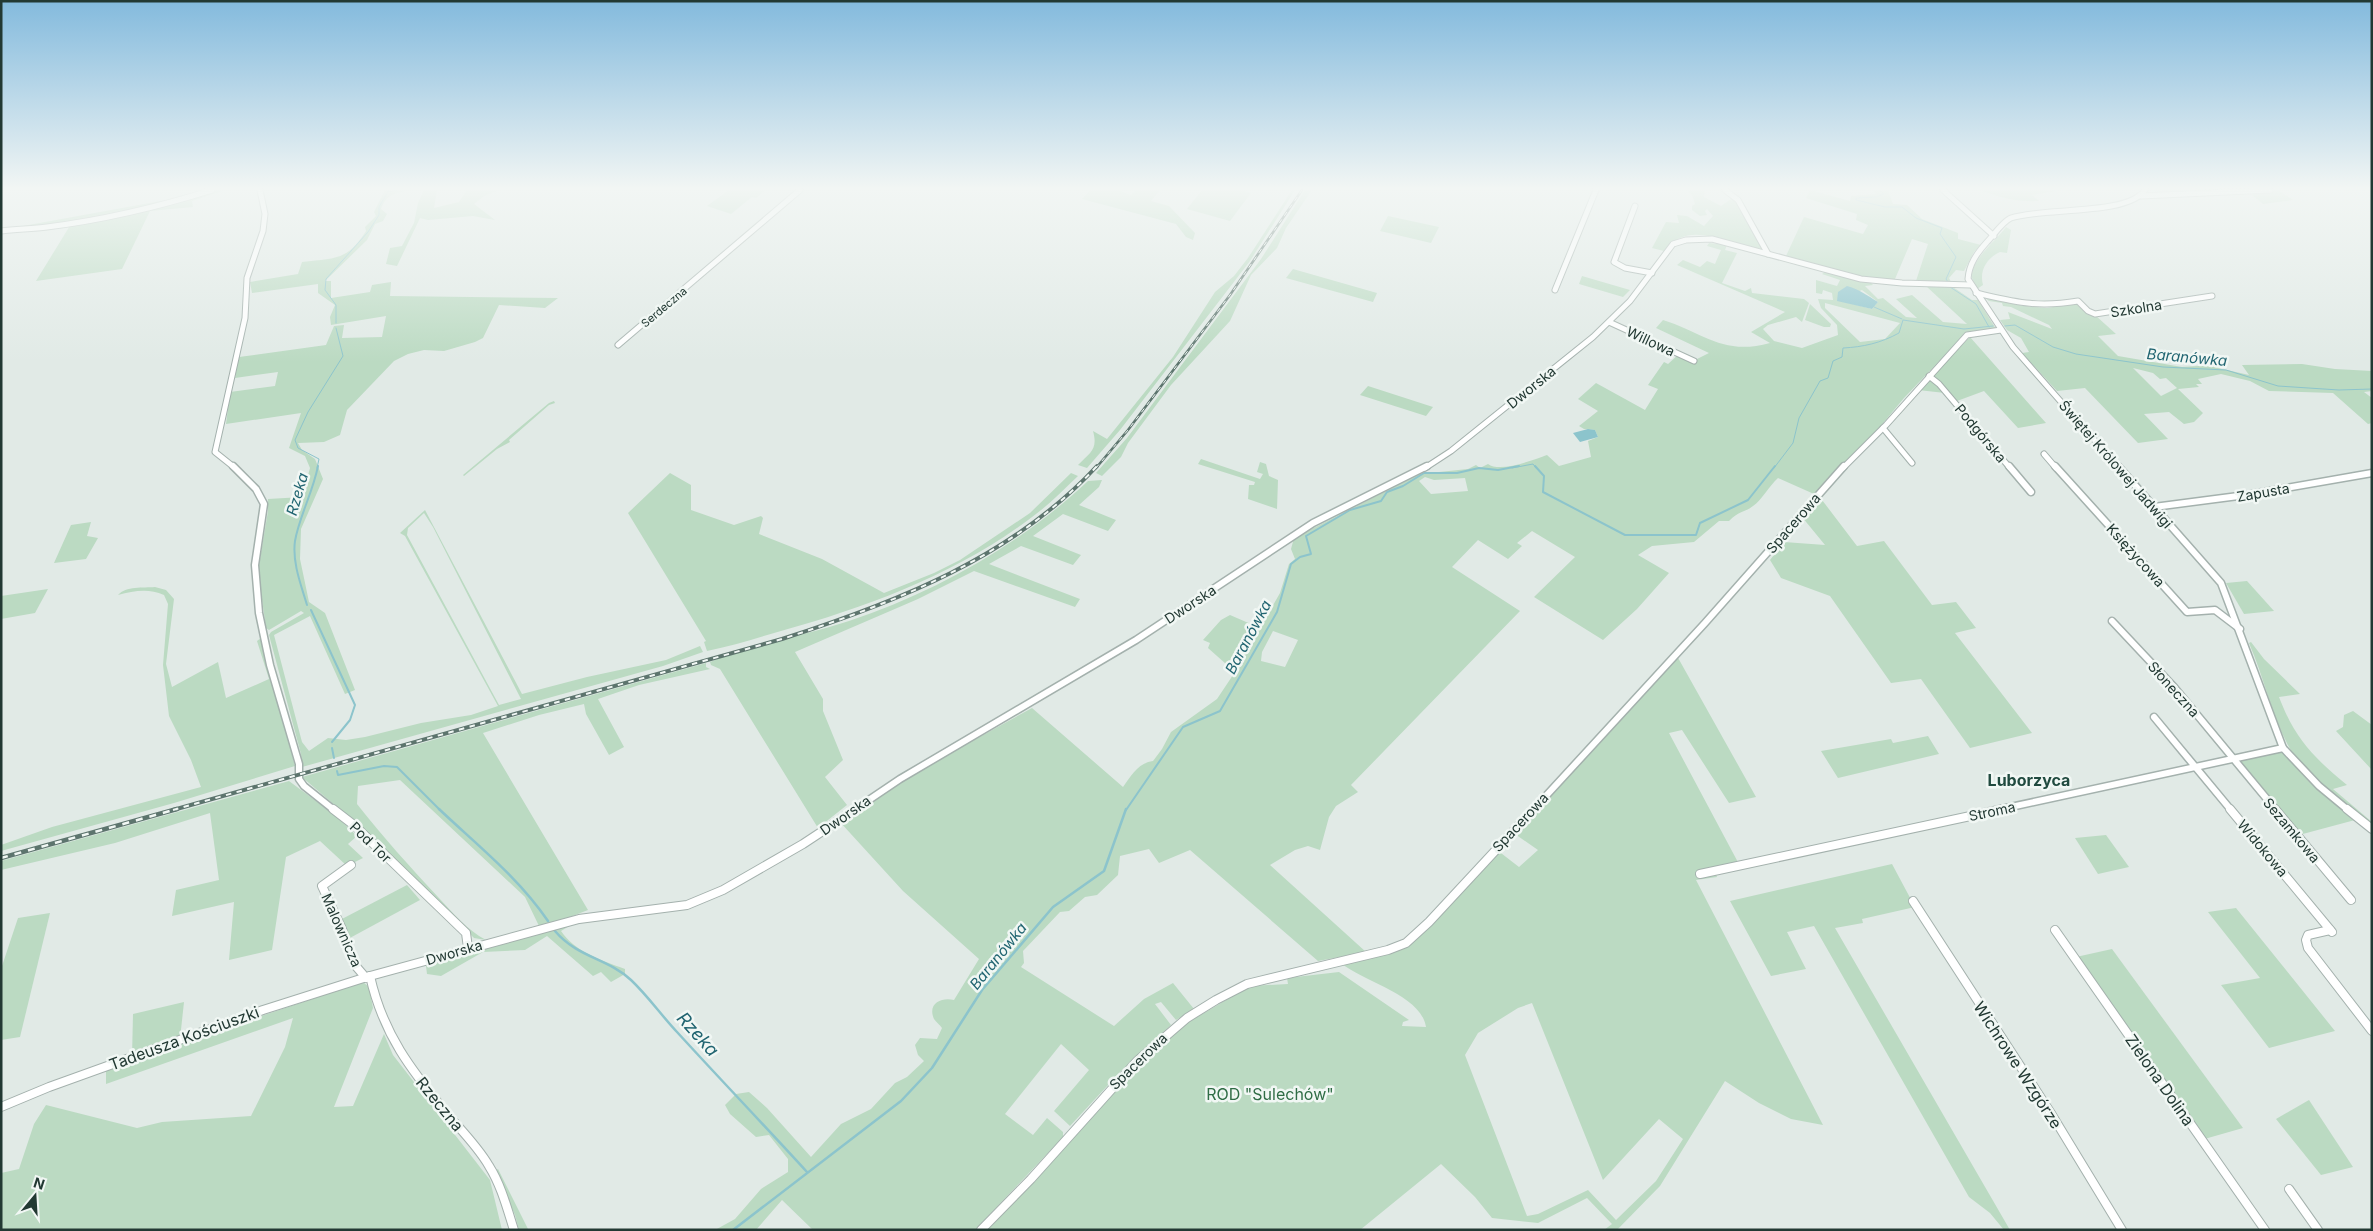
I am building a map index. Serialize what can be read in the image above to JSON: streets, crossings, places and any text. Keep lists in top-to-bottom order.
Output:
{
  "streets": {
    "street": [
      "Serdeczna",
      "Szkolna",
      "Willowa",
      "Dworska",
      "Podgórska",
      "Świętej Królowej Jadwigi",
      "Zapusta",
      "Spacerowa",
      "Księżycowa",
      "Słoneczna",
      "Stroma",
      "Sezamkowa",
      "Pod Tor",
      "Widokowa",
      "Malownicza",
      "Tadeusza Kościuszki",
      "Wichrowe Wzgórze",
      "Zielona Dolina",
      "Rzeczna"
    ]
  },
  "crossings": [
    ["Szkolna", "Świętej Królowej Jadwigi"],
    ["Willowa", "Dworska"],
    ["Dworska", "Świętej Królowej Jadwigi"],
    ["Dworska", "Pod Tor"],
    ["Dworska", "Malownicza"],
    ["Dworska", "Tadeusza Kościuszki"],
    ["Dworska", "Rzeczna"],
    ["Podgórska", "Spacerowa"],
    ["Świętej Królowej Jadwigi", "Zapusta"],
    ["Świętej Królowej Jadwigi", "Spacerowa"],
    ["Świętej Królowej Jadwigi", "Księżycowa"],
    ["Świętej Królowej Jadwigi", "Stroma"],
    ["Słoneczna", "Stroma"],
    ["Słoneczna", "Sezamkowa"],
    ["Stroma", "Sezamkowa"],
    ["Stroma", "Widokowa"],
    ["Malownicza", "Tadeusza Kościuszki"],
    ["Malownicza", "Rzeczna"],
    ["Tadeusza Kościuszki", "Rzeczna"]
  ],
  "districts": ["Luborzyca"],
  "water": ["Baranówka", "Rzeka"],
  "parks": ["ROD \"Sulechów\""],
  "north": "top"
}
